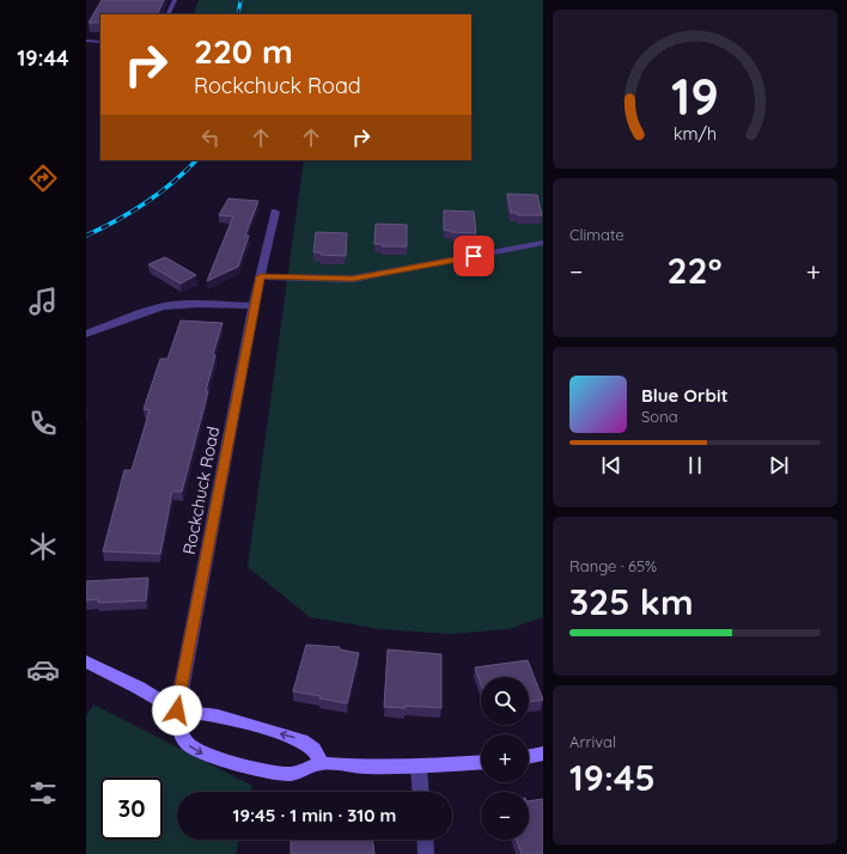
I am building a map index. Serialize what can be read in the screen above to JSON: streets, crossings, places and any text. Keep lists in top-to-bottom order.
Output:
{
  "streets": {
    "street": ["Rockchuck Road"]
  },
  "page": {
    "tabs": "19:44",
    "turn": ["220 m", "Rockchuck Road"],
    "tile": [
      "Climate",
      ["Range · 65%", "325 km"],
      ["Arrival", "19:45"]
    ],
    "heat": ["−", "22°", "+"],
    "song": ["Blue Orbit", "Sona"],
    "map_buttons": ["+", "−"],
    "limit": "30",
    "trip": "19:45 · 1 min · 310 m",
    "gauge": ["19", "km/h"]
  }
}
